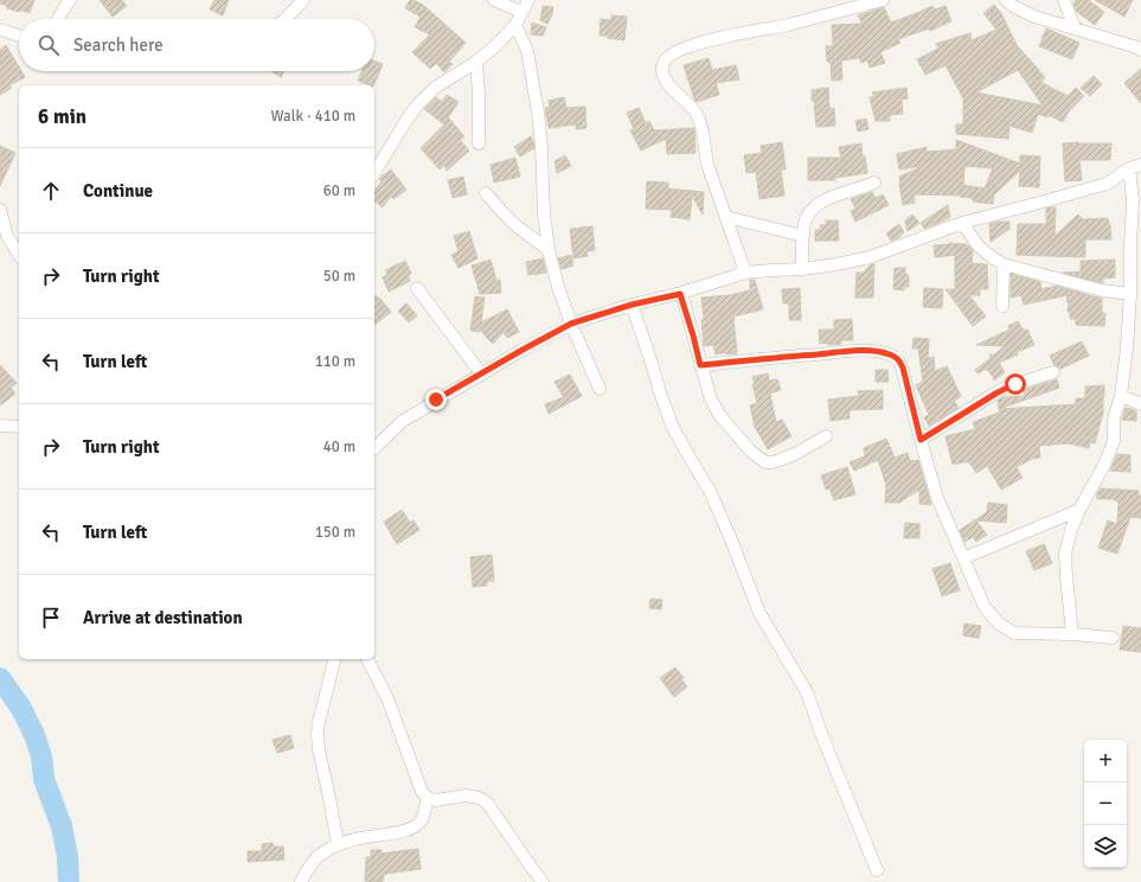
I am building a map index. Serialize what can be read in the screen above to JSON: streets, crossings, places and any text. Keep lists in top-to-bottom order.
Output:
{
  "page": {
    "search": "Search here",
    "heading": ["6 min", "Walk · 410 m"],
    "list": [
      ["Continue", "60 m"],
      ["Turn right", "50 m"],
      ["Turn left", "110 m"],
      ["Turn right", "40 m"],
      ["Turn left", "150 m"],
      "Arrive at destination"
    ],
    "map_buttons": ["+", "−"]
  }
}
